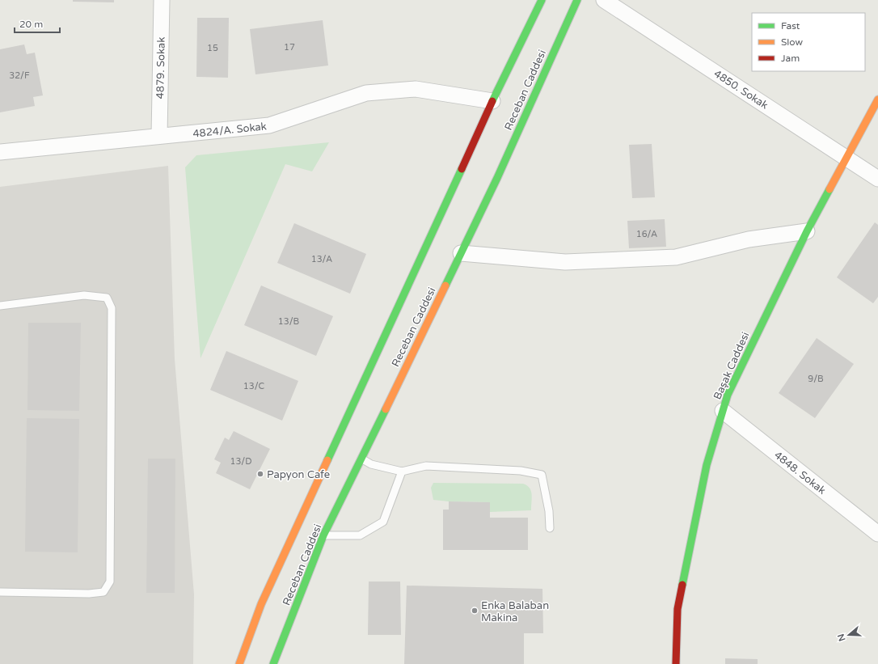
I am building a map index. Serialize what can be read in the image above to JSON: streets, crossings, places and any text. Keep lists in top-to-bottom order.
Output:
{
  "streets": {
    "main road": ["Receban Caddesi", "Başak Caddesi"],
    "street": [
      "4879. Sokak",
      "4850. Sokak",
      "4824/A. Sokak",
      "4848. Sokak"
    ]
  },
  "crossings": [
    ["4879. Sokak", "4824/A. Sokak"],
    ["4850. Sokak", "Başak Caddesi"],
    ["Receban Caddesi", "4824/A. Sokak"],
    ["Başak Caddesi", "4848. Sokak"]
  ],
  "places": ["Papyon Cafe", "Enka Balaban Makina"],
  "house_numbers": [
    "17",
    "15",
    "32/F",
    "16/A",
    "13/A",
    "13/B",
    "9/B",
    "13/C",
    "13/D"
  ],
  "legend": ["Fast", "Slow", "Jam"],
  "scale_bar": "20 m",
  "north": "left"
}
